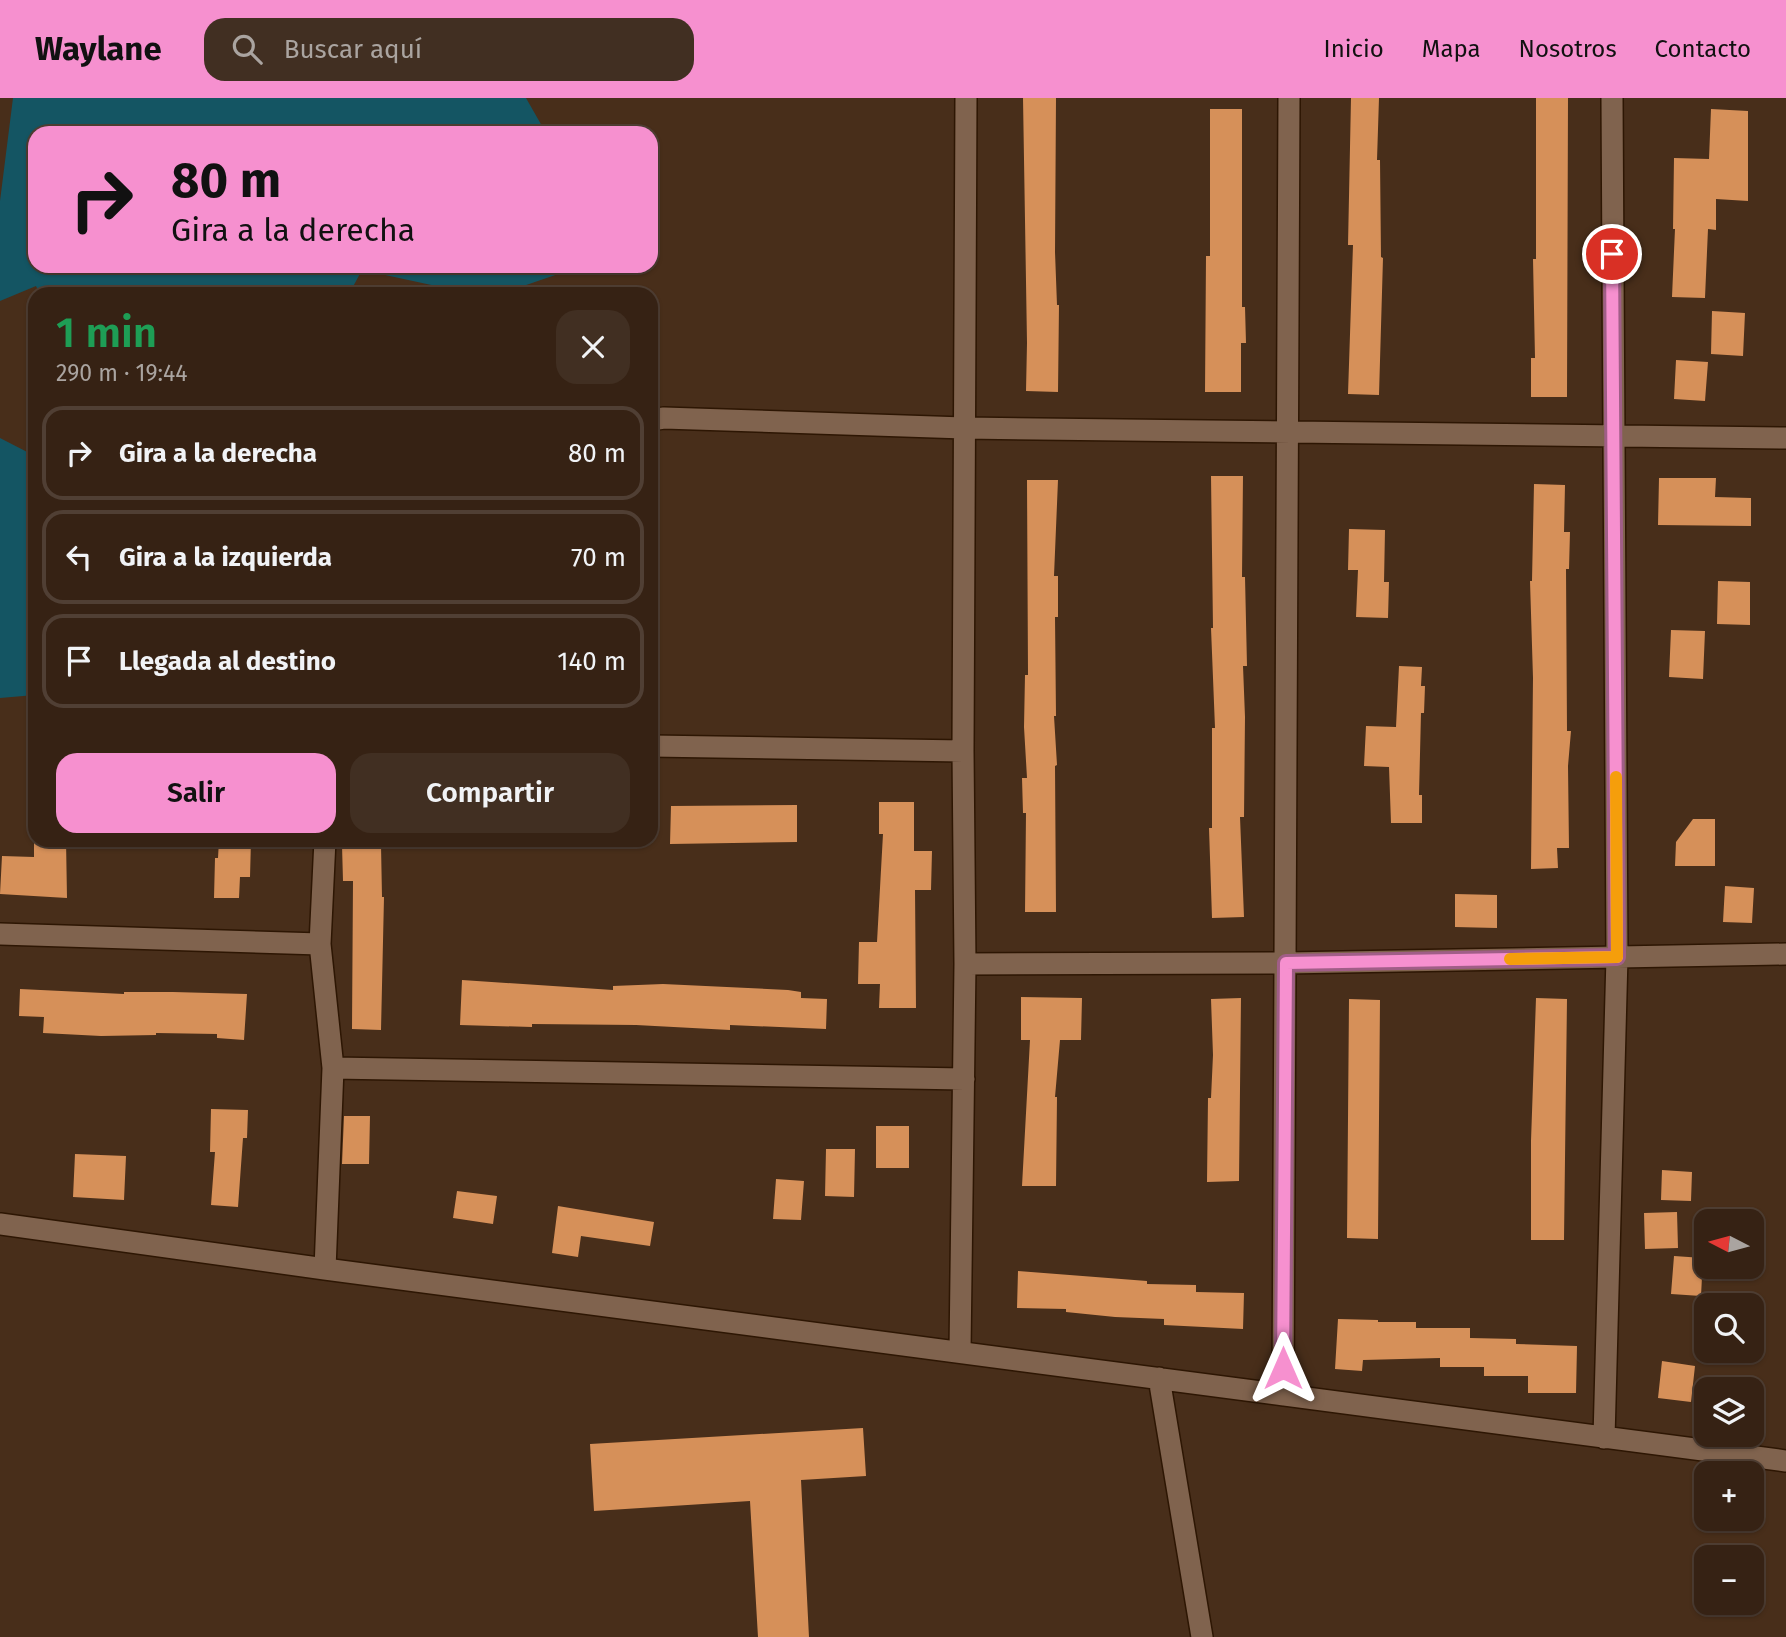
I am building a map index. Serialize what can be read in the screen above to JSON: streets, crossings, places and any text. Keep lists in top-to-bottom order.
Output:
{
  "north": "left",
  "page": {
    "header": "Waylane",
    "search": "Buscar aquí",
    "nav": [
      "Inicio",
      "Mapa",
      "Nosotros",
      "Contacto"
    ],
    "turn": ["80 m", "Gira a la derecha"],
    "heading": ["1 min", "290 m · 19:44"],
    "list": [
      {
        "name": "Gira a la derecha",
        "value": "80 m"
      },
      {
        "name": "Gira a la izquierda",
        "value": "70 m"
      },
      {
        "name": "Llegada al destino",
        "value": "140 m"
      }
    ],
    "buttons": ["Salir", "Compartir"],
    "map_buttons": ["+", "−"]
  }
}
